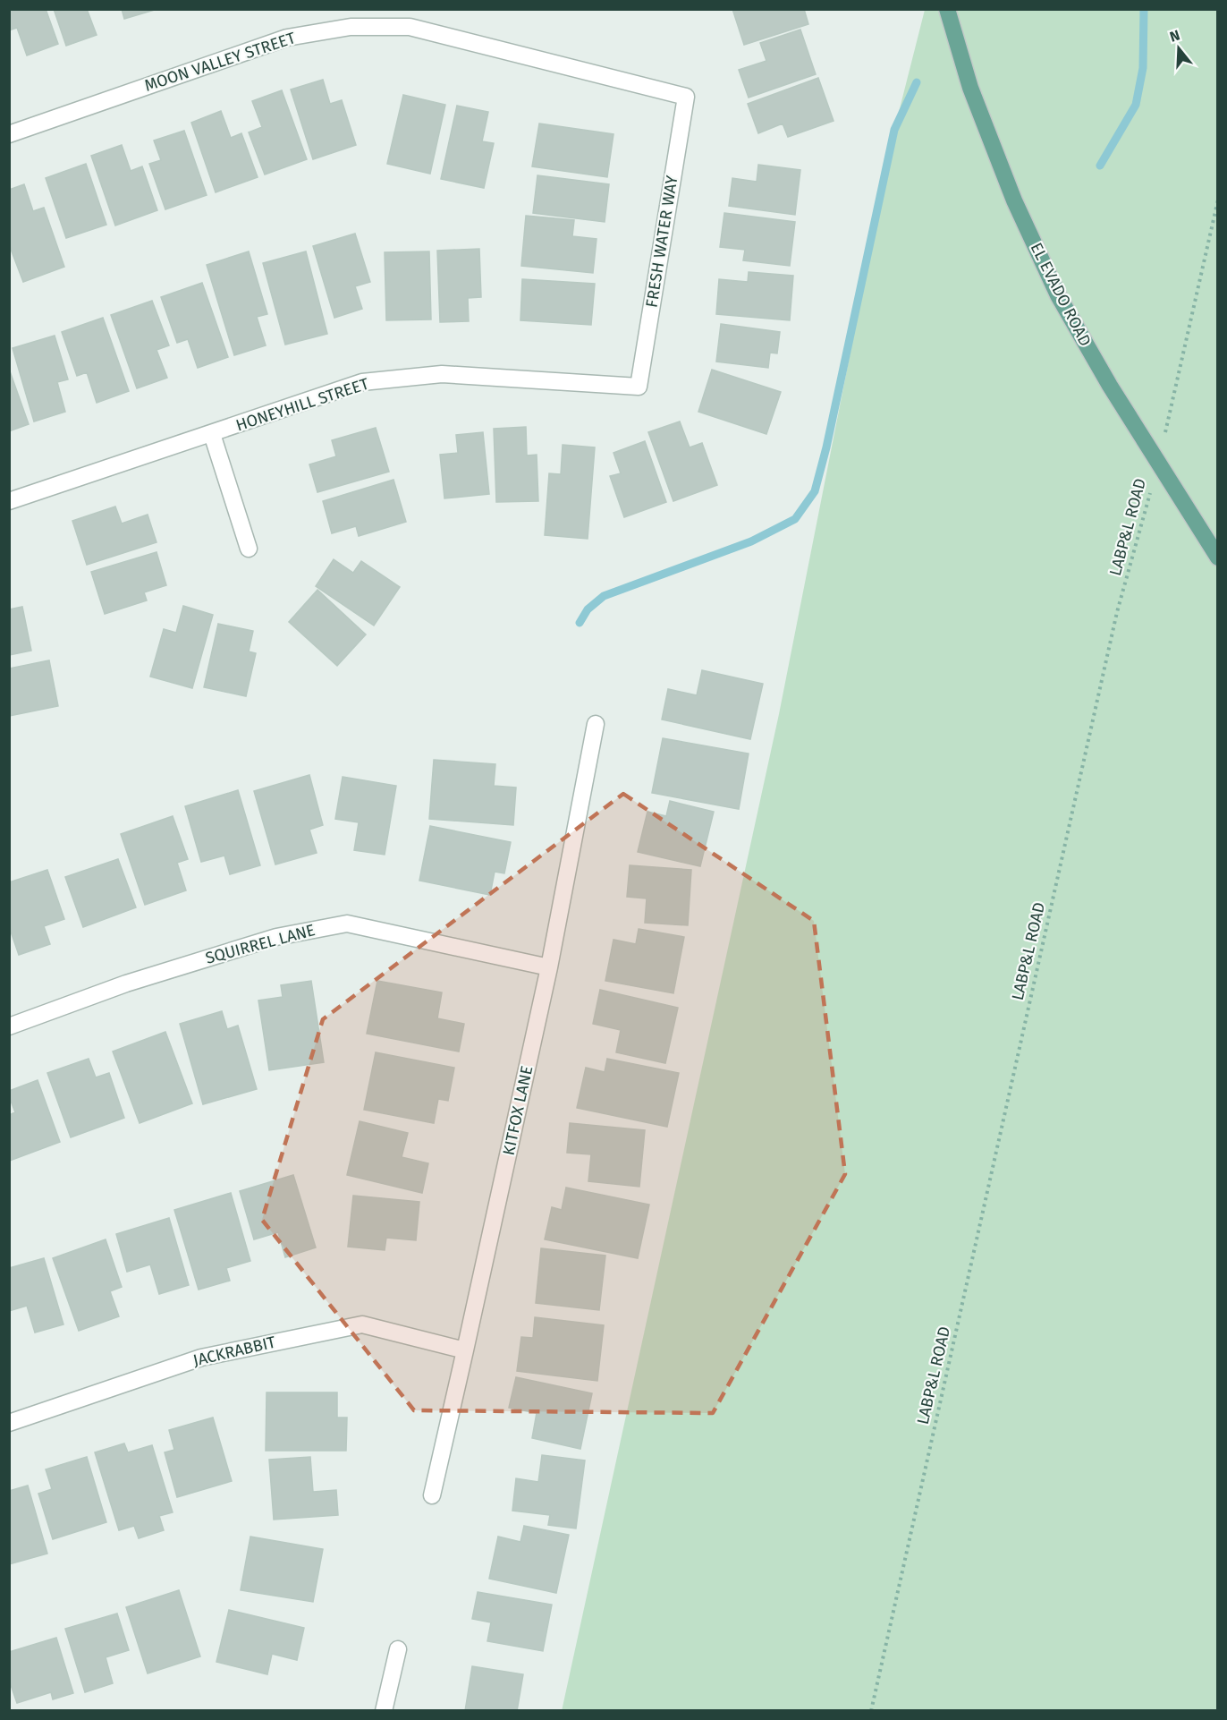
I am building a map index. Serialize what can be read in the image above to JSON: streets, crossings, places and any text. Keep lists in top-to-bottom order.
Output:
{
  "streets": {
    "main road": ["EL EVADO ROAD"],
    "street": [
      "MOON VALLEY STREET",
      "FRESH WATER WAY",
      "HONEYHILL STREET",
      "SQUIRREL LANE",
      "KITFOX LANE",
      "JACKRABBIT"
    ],
    "path": ["LABP&L ROAD"]
  },
  "crossings": [
    ["MOON VALLEY STREET", "FRESH WATER WAY"],
    ["FRESH WATER WAY", "HONEYHILL STREET"],
    ["EL EVADO ROAD", "LABP&L ROAD"],
    ["SQUIRREL LANE", "KITFOX LANE"],
    ["KITFOX LANE", "JACKRABBIT"]
  ],
  "north": "top"
}
